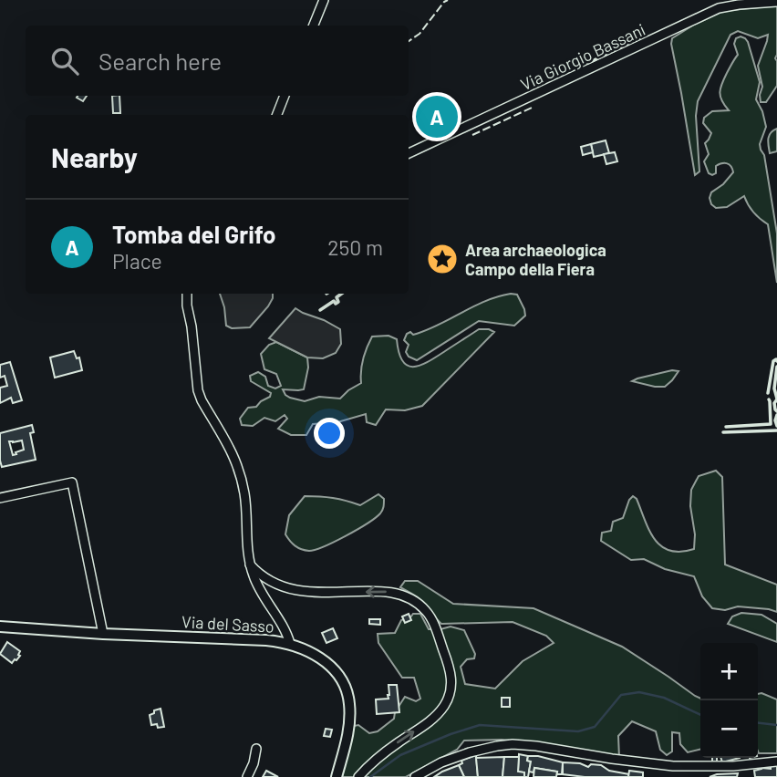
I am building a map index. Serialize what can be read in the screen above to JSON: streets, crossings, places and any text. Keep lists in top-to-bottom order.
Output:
{
  "streets": {
    "street": ["Via Giorgio Bassani", "Via del Sasso"]
  },
  "places": {
    "place": ["Area archaeologica Campo della Fiera"]
  },
  "page": {
    "search": "Search here",
    "pins": "A",
    "heading": "Nearby",
    "list": [
      {
        "mark": "A",
        "name": "Tomba del Grifo",
        "note": "Place",
        "value": "250 m"
      }
    ],
    "map_buttons": ["+", "−"]
  }
}
